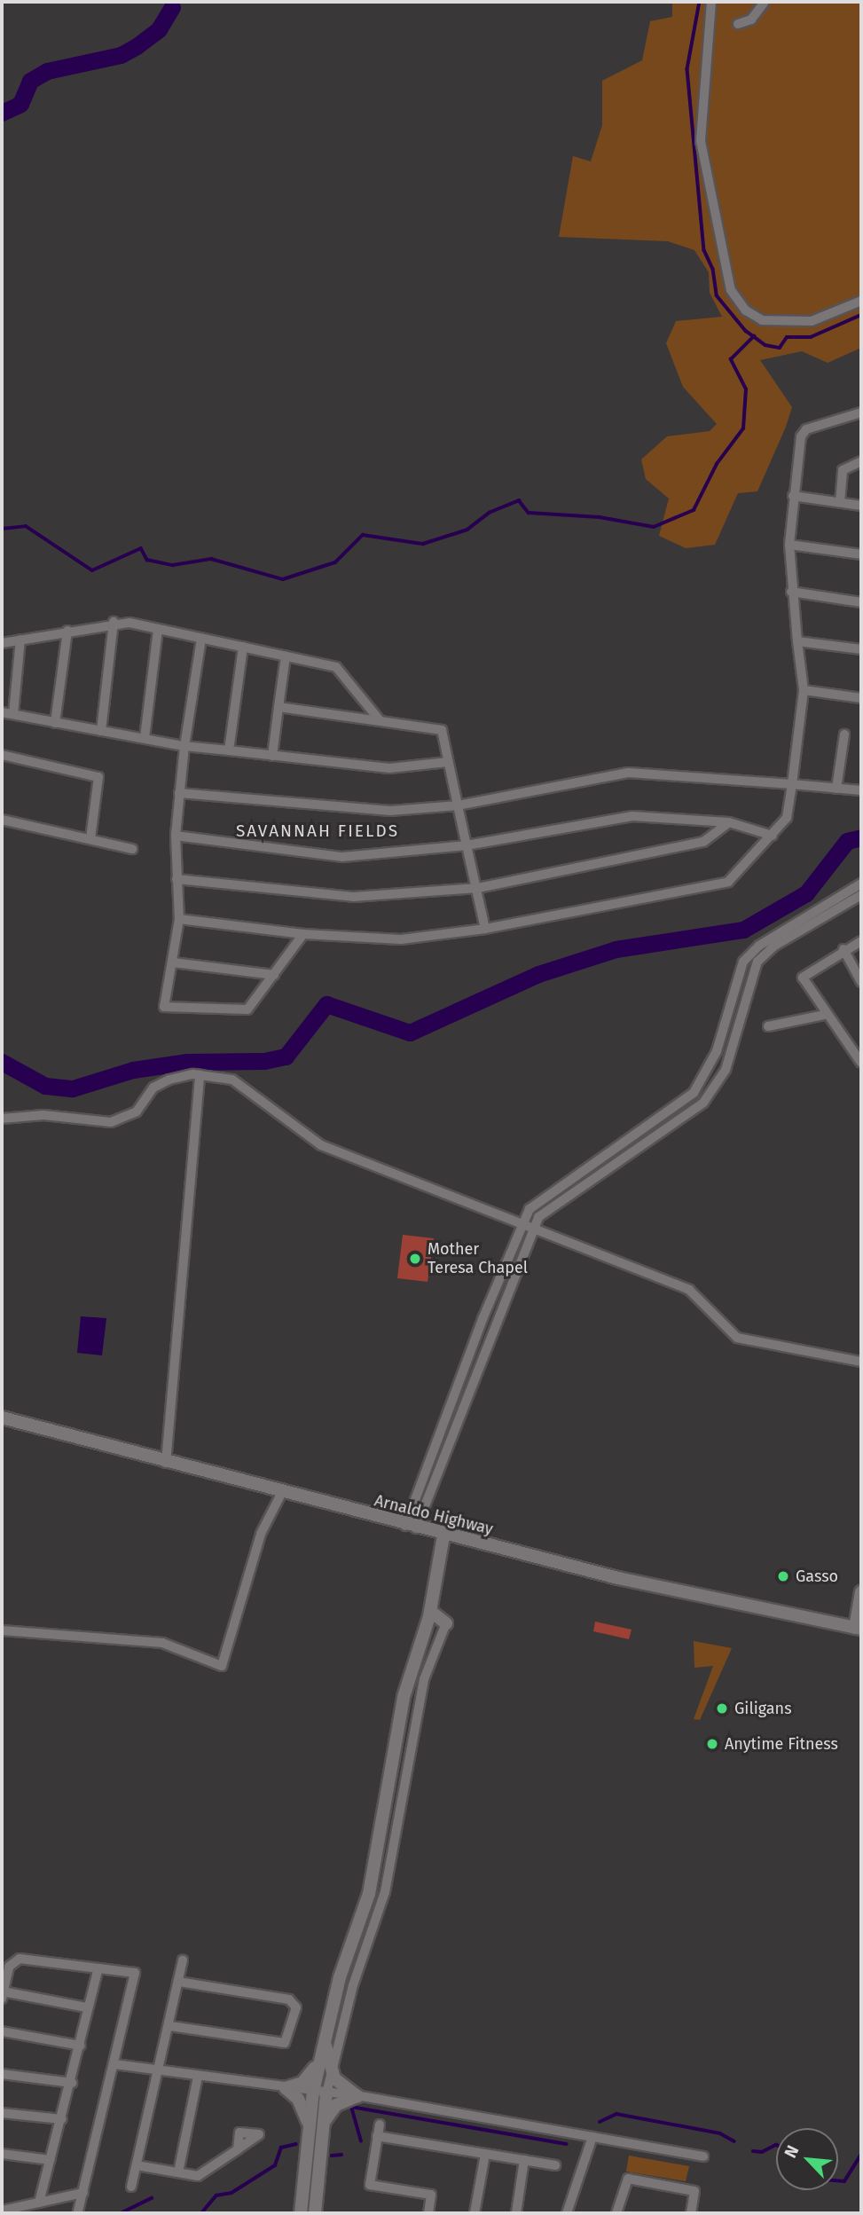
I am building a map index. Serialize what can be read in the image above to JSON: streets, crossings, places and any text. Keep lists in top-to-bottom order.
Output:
{
  "streets": {
    "street": ["Arnaldo Highway"]
  },
  "districts": ["SAVANNAH FIELDS"],
  "places": [
    "Mother Teresa Chapel",
    "Gasso",
    "Giligans",
    "Anytime Fitness"
  ],
  "north": "top left"
}
